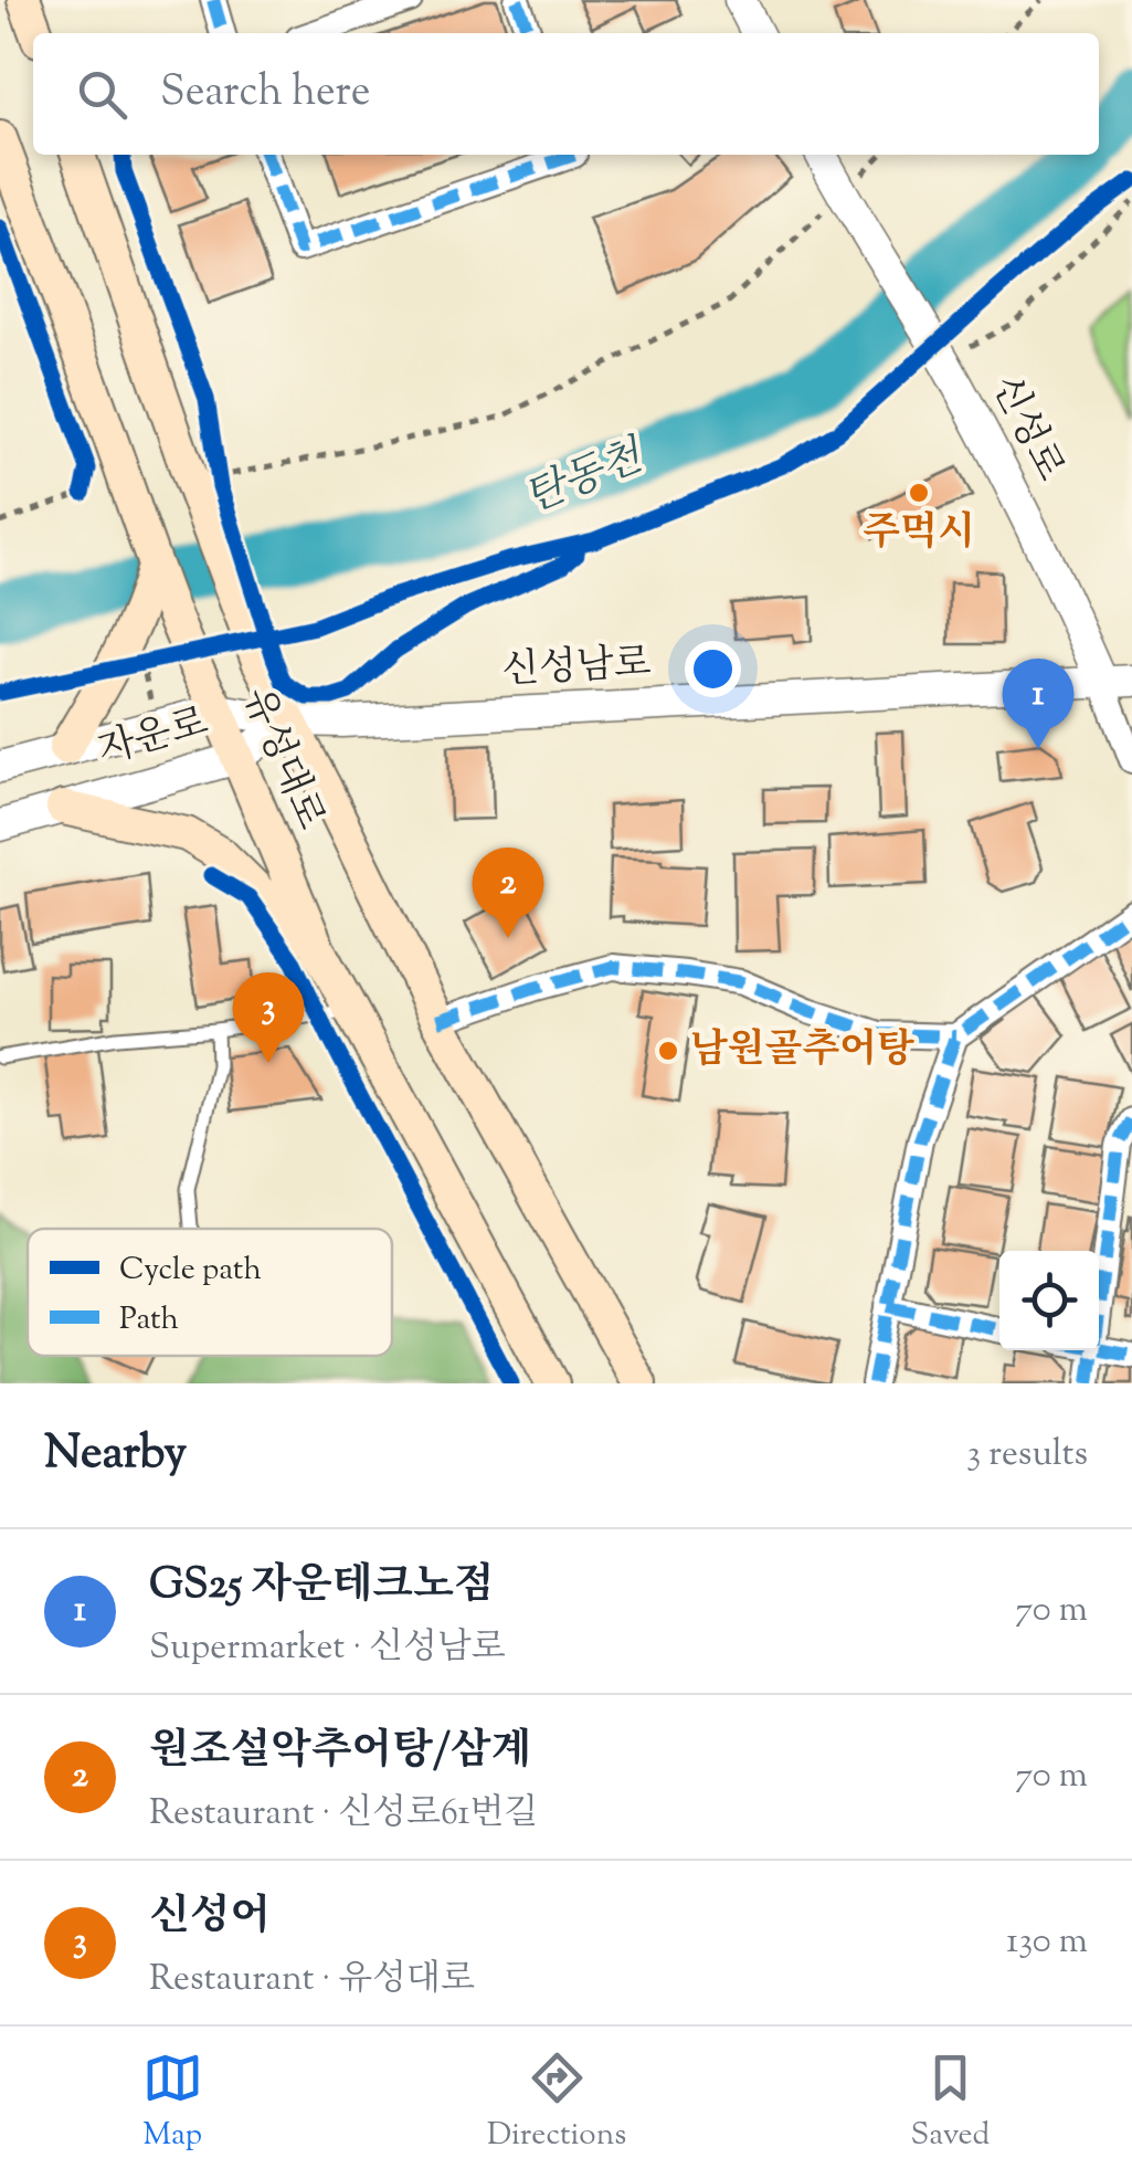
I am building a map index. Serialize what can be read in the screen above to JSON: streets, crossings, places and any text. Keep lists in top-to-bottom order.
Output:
{
  "streets": {
    "main road": ["유성대로"],
    "street": ["신성로", "신성남로", "자운로"]
  },
  "crossings": [
    ["신성로", "신성남로"],
    ["신성남로", "자운로"],
    ["신성남로", "유성대로"],
    ["자운로", "유성대로"]
  ],
  "water": ["탄동천"],
  "places": ["주먹시", "남원골추어탕"],
  "legend": ["Cycle path", "Path"],
  "page": {
    "search": "Search here",
    "pins": ["1", "2", "3"],
    "heading": ["Nearby", "3 results"],
    "list": [
      {
        "mark": "1",
        "name": "GS25 자운테크노점",
        "note": "Supermarket · 신성남로",
        "value": "70 m"
      },
      {
        "mark": "2",
        "name": "원조설악추어탕/삼계",
        "note": "Restaurant · 신성로61번길",
        "value": "70 m"
      },
      {
        "mark": "3",
        "name": "신성어",
        "note": "Restaurant · 유성대로",
        "value": "130 m"
      }
    ],
    "nav": ["Map", "Directions", "Saved"]
  }
}
